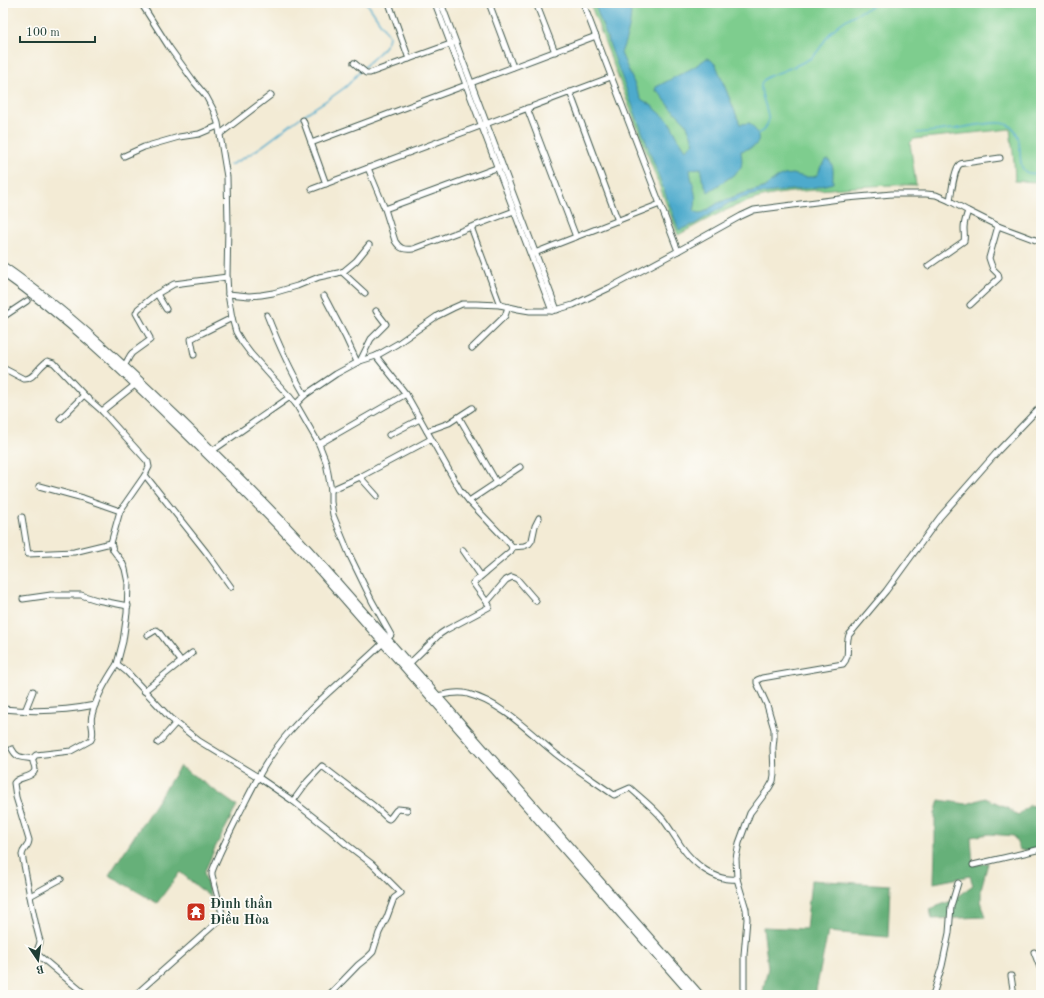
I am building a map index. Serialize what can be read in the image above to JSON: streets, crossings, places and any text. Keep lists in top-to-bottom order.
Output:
{
  "places": {
    "temple": ["Đình thần Điều Hòa"]
  },
  "scale_bar": "100 m",
  "north": "bottom"
}
